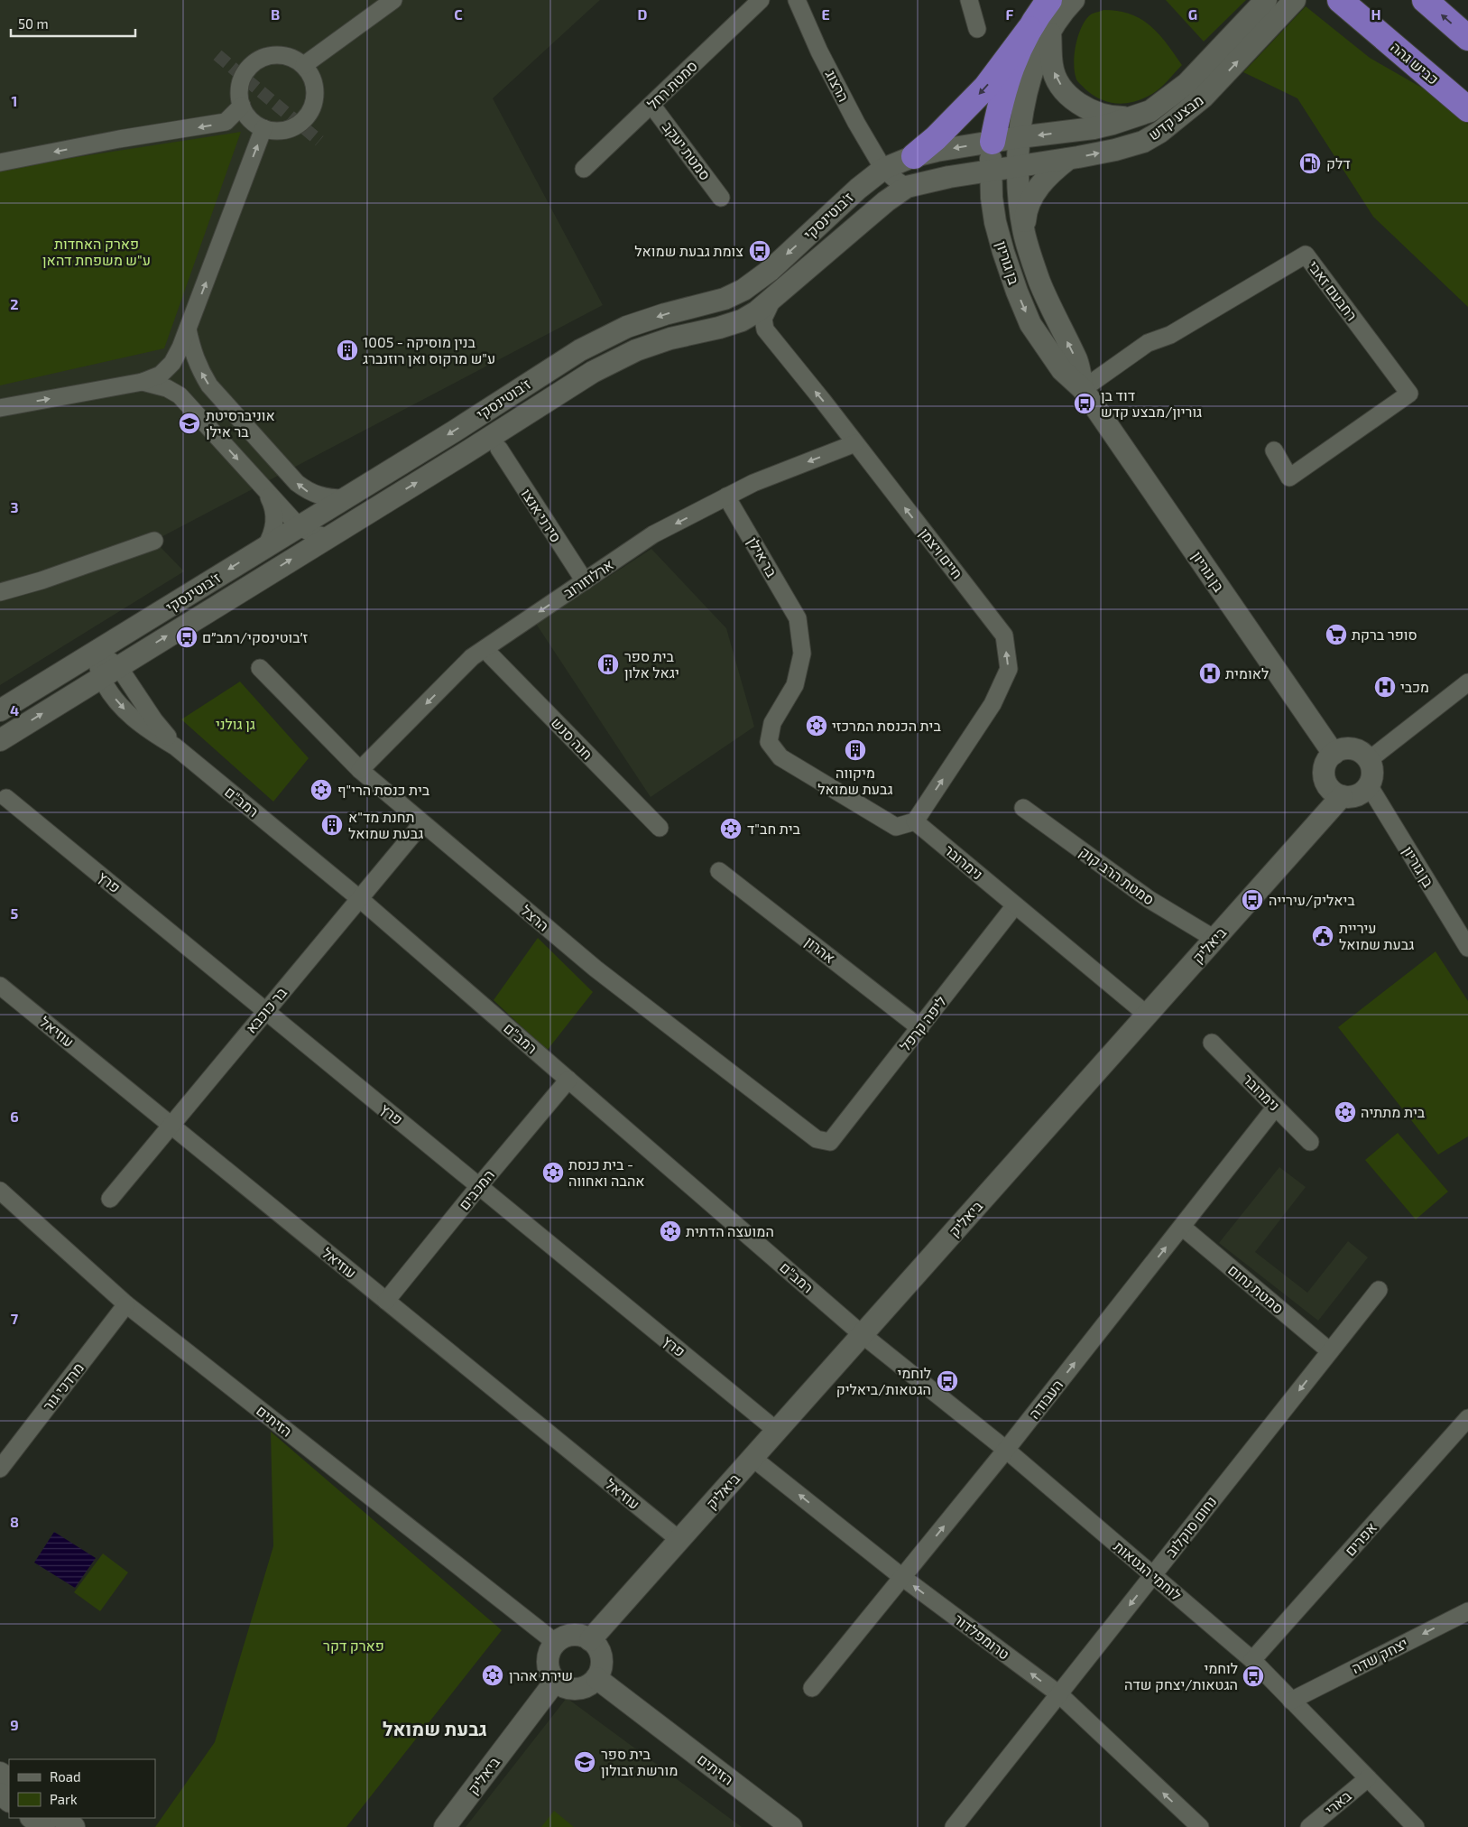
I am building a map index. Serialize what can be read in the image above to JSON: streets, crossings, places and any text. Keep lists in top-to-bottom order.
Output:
{
  "streets": {
    "highway": ["כביש גהה"],
    "street": [
      "סמטת רחל",
      "הרצוג",
      "מבצע קדש",
      "סמטת יעקב",
      "ז'בוטינסקי",
      "בן גוריון",
      "רחבעם זאבי",
      "סירני אנצו",
      "חיים ויצמן",
      "בר אילן",
      "ארלוזורוב",
      "חנה סנש",
      "רמב\"ם",
      "נימרובר",
      "סמטת הרב קוק",
      "פרץ",
      "הרצל",
      "ביאליק",
      "אהרון",
      "בר כוכבא",
      "ליפה קרפל",
      "עוזיאל",
      "המכבים",
      "סמטת נחום",
      "מרדכי גור",
      "העבודה",
      "הזיתים",
      "נחום סוקלוב",
      "אפרים",
      "לוחמי הגטאות",
      "טרומפלדור",
      "יצחק שדה",
      "בארי"
    ]
  },
  "crossings": [
    ["סמטת רחל", "סמטת יעקב"],
    ["הרצוג", "ז'בוטינסקי"],
    ["מבצע קדש", "ז'בוטינסקי"],
    ["מבצע קדש", "בן גוריון"],
    ["ז'בוטינסקי", "בן גוריון"],
    ["ז'בוטינסקי", "חיים ויצמן"],
    ["ז'בוטינסקי", "רמב\"ם"],
    ["בן גוריון", "רחבעם זאבי"],
    ["בן גוריון", "ביאליק"],
    ["סירני אנצו", "ארלוזורוב"],
    ["חיים ויצמן", "בר אילן"],
    ["חיים ויצמן", "ארלוזורוב"],
    ["חיים ויצמן", "נימרובר"],
    ["בר אילן", "ארלוזורוב"],
    ["בר אילן", "נימרובר"],
    ["ארלוזורוב", "חנה סנש"],
    ["ארלוזורוב", "הרצל"],
    ["רמב\"ם", "ביאליק"],
    ["רמב\"ם", "בר כוכבא"],
    ["רמב\"ם", "המכבים"],
    ["רמב\"ם", "לוחמי הגטאות"],
    ["נימרובר", "ביאליק"],
    ["נימרובר", "ליפה קרפל"],
    ["נימרובר", "העבודה"],
    ["סמטת הרב קוק", "ביאליק"],
    ["פרץ", "ביאליק"],
    ["פרץ", "בר כוכבא"],
    ["פרץ", "המכבים"],
    ["הרצל", "בר כוכבא"],
    ["הרצל", "ליפה קרפל"],
    ["ביאליק", "עוזיאל"],
    ["ביאליק", "הזיתים"],
    ["ביאליק", "לוחמי הגטאות"],
    ["ביאליק", "טרומפלדור"],
    ["אהרון", "ליפה קרפל"],
    ["בר כוכבא", "עוזיאל"],
    ["עוזיאל", "המכבים"],
    ["סמטת נחום", "העבודה"],
    ["סמטת נחום", "נחום סוקלוב"],
    ["מרדכי גור", "הזיתים"],
    ["העבודה", "לוחמי הגטאות"],
    ["העבודה", "טרומפלדור"],
    ["נחום סוקלוב", "לוחמי הגטאות"],
    ["נחום סוקלוב", "טרומפלדור"],
    ["אפרים", "לוחמי הגטאות"],
    ["לוחמי הגטאות", "יצחק שדה"],
    ["לוחמי הגטאות", "בארי"]
  ],
  "one_way": [
    "חיים ויצמן",
    "ארלוזורוב",
    "העבודה",
    "נחום סוקלוב",
    "טרומפלדור",
    "יצחק שדה"
  ],
  "districts": ["גבעת שמואל"],
  "parks": ["פארק האחדות ע\"ש משפחת דהאן", "גן גולני", "פארק דקר"],
  "places": {
    "fuel station": ["דלק"],
    "bus stop": [
      "צומת גבעת שמואל",
      "דוד בן גוריון/מבצע קדש",
      "ז׳בוטינסקי/רמב״ם",
      "ביאליק/עירייה",
      "לוחמי הגטאות/ביאליק",
      "לוחמי הגטאות/יצחק שדה"
    ],
    "building": [
      "1005 - בנין מוסיקה ע\"ש מרקוס ואן רוזנברג",
      "בית ספר יגאל אלון",
      "מיקווה גבעת שמואל",
      "תחנת מד\"א גבעת שמואל"
    ],
    "school or university": ["אוניברסיטת בר אילן", "בית ספר מורשת זבולון"],
    "supermarket": ["סופר ברקת"],
    "hospital": ["לאומית", "מכבי"],
    "synagogue": [
      "בית הכנסת המרכזי",
      "בית כנסת הרי\"ף",
      "בית חב\"ד",
      "בית מתתיה",
      "בית כנסת - אהבה ואחווה",
      "המועצה הדתית",
      "שירת אהרן"
    ],
    "public building": ["עיריית גבעת שמואל"]
  },
  "legend": ["Road", "Park"],
  "scale_bar": "50 m",
  "grid": {
    "columns": [
      "B",
      "C",
      "D",
      "E",
      "F",
      "G",
      "H"
    ],
    "rows": [
      "1",
      "2",
      "3",
      "4",
      "5",
      "6",
      "7",
      "8",
      "9"
    ]
  }
}
